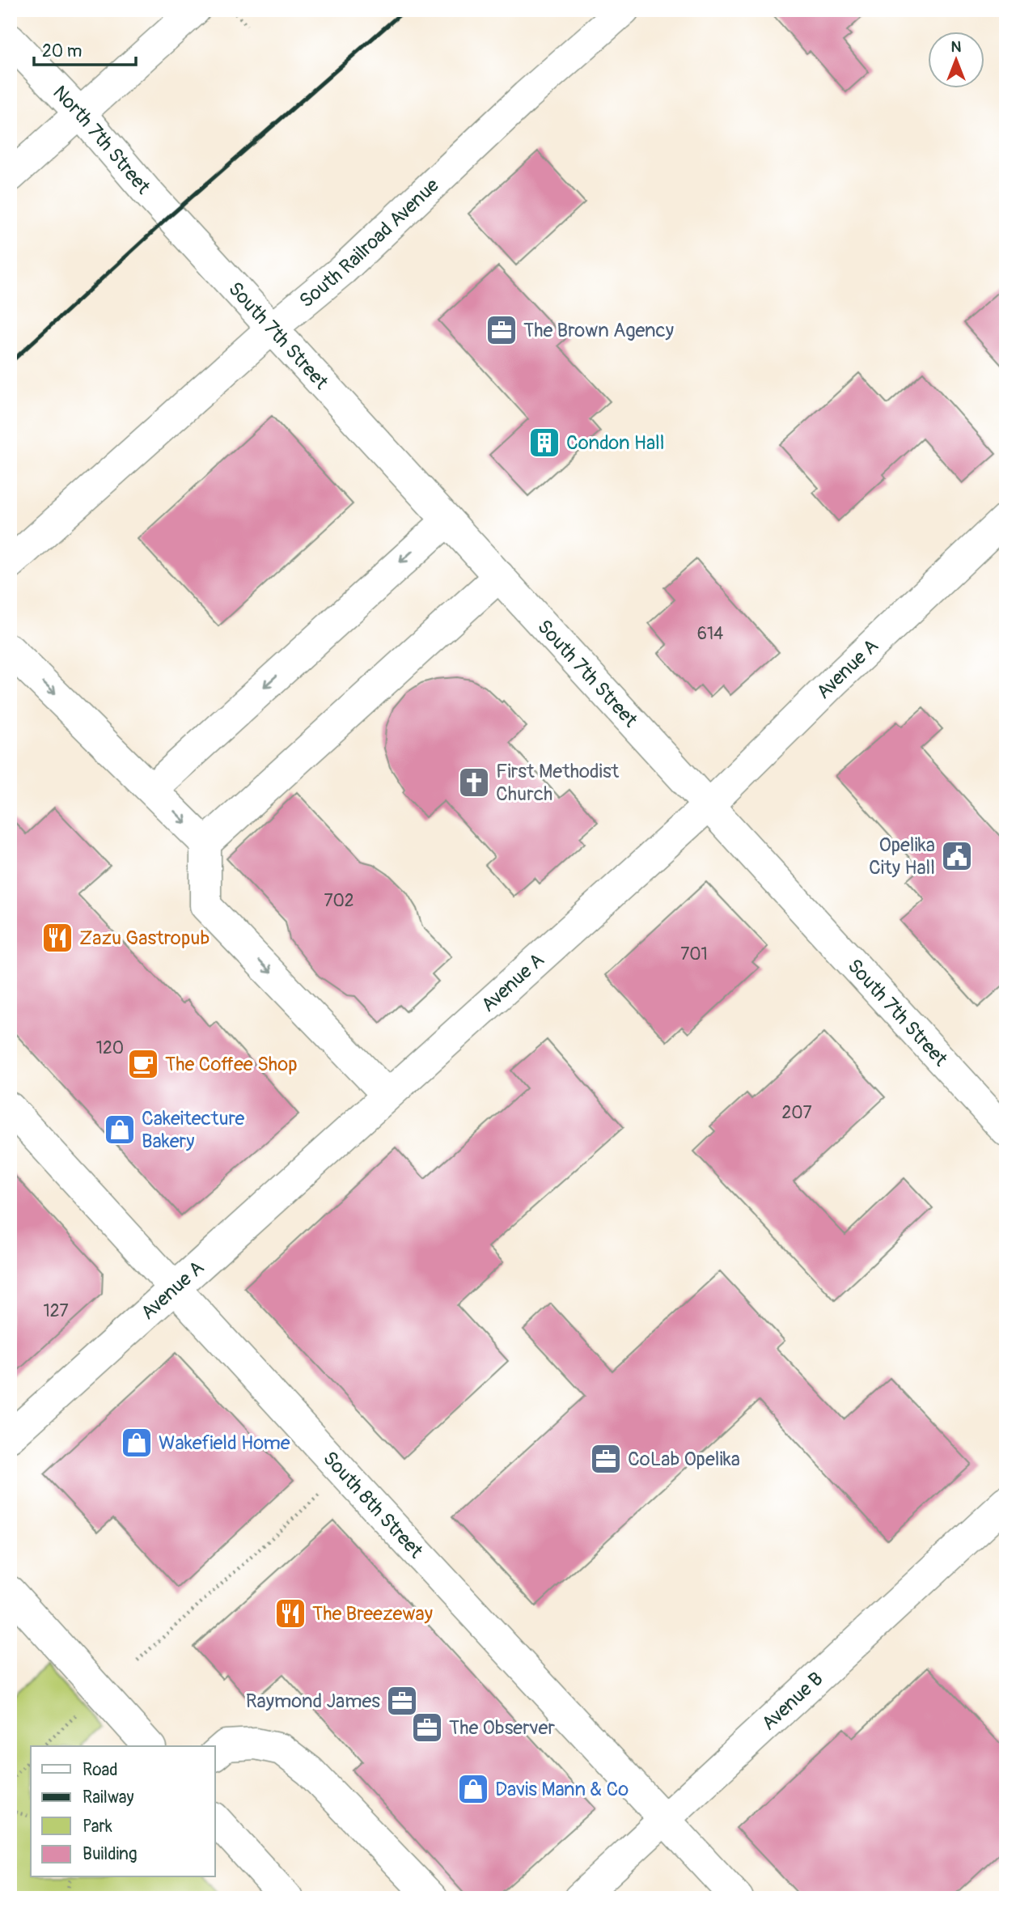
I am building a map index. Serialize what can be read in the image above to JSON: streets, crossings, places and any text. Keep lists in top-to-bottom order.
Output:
{
  "streets": {
    "street": [
      "North 7th Street",
      "South Railroad Avenue",
      "South 7th Street",
      "Avenue A",
      "South 8th Street",
      "Avenue B"
    ]
  },
  "crossings": [
    ["North 7th Street", "South 7th Street"],
    ["South Railroad Avenue", "South 7th Street"],
    ["South 7th Street", "Avenue A"],
    ["Avenue A", "South 8th Street"],
    ["South 8th Street", "Avenue B"]
  ],
  "places": {
    "office": [
      "The Brown Agency",
      "CoLab Opelika",
      "Raymond James",
      "The Observer"
    ],
    "building": ["Condon Hall"],
    "church": ["First Methodist Church"],
    "public building": ["Opelika City Hall"],
    "restaurant": ["Zazu Gastropub", "The Breezeway"],
    "cafe": ["The Coffee Shop"],
    "shop": ["Cakeitecture Bakery", "Wakefield Home", "Davis Mann & Co"]
  },
  "house_numbers": [
    "614",
    "702",
    "701",
    "120",
    "207",
    "127"
  ],
  "legend": [
    "Road",
    "Railway",
    "Park",
    "Building"
  ],
  "scale_bar": "20 m",
  "north": "top"
}
